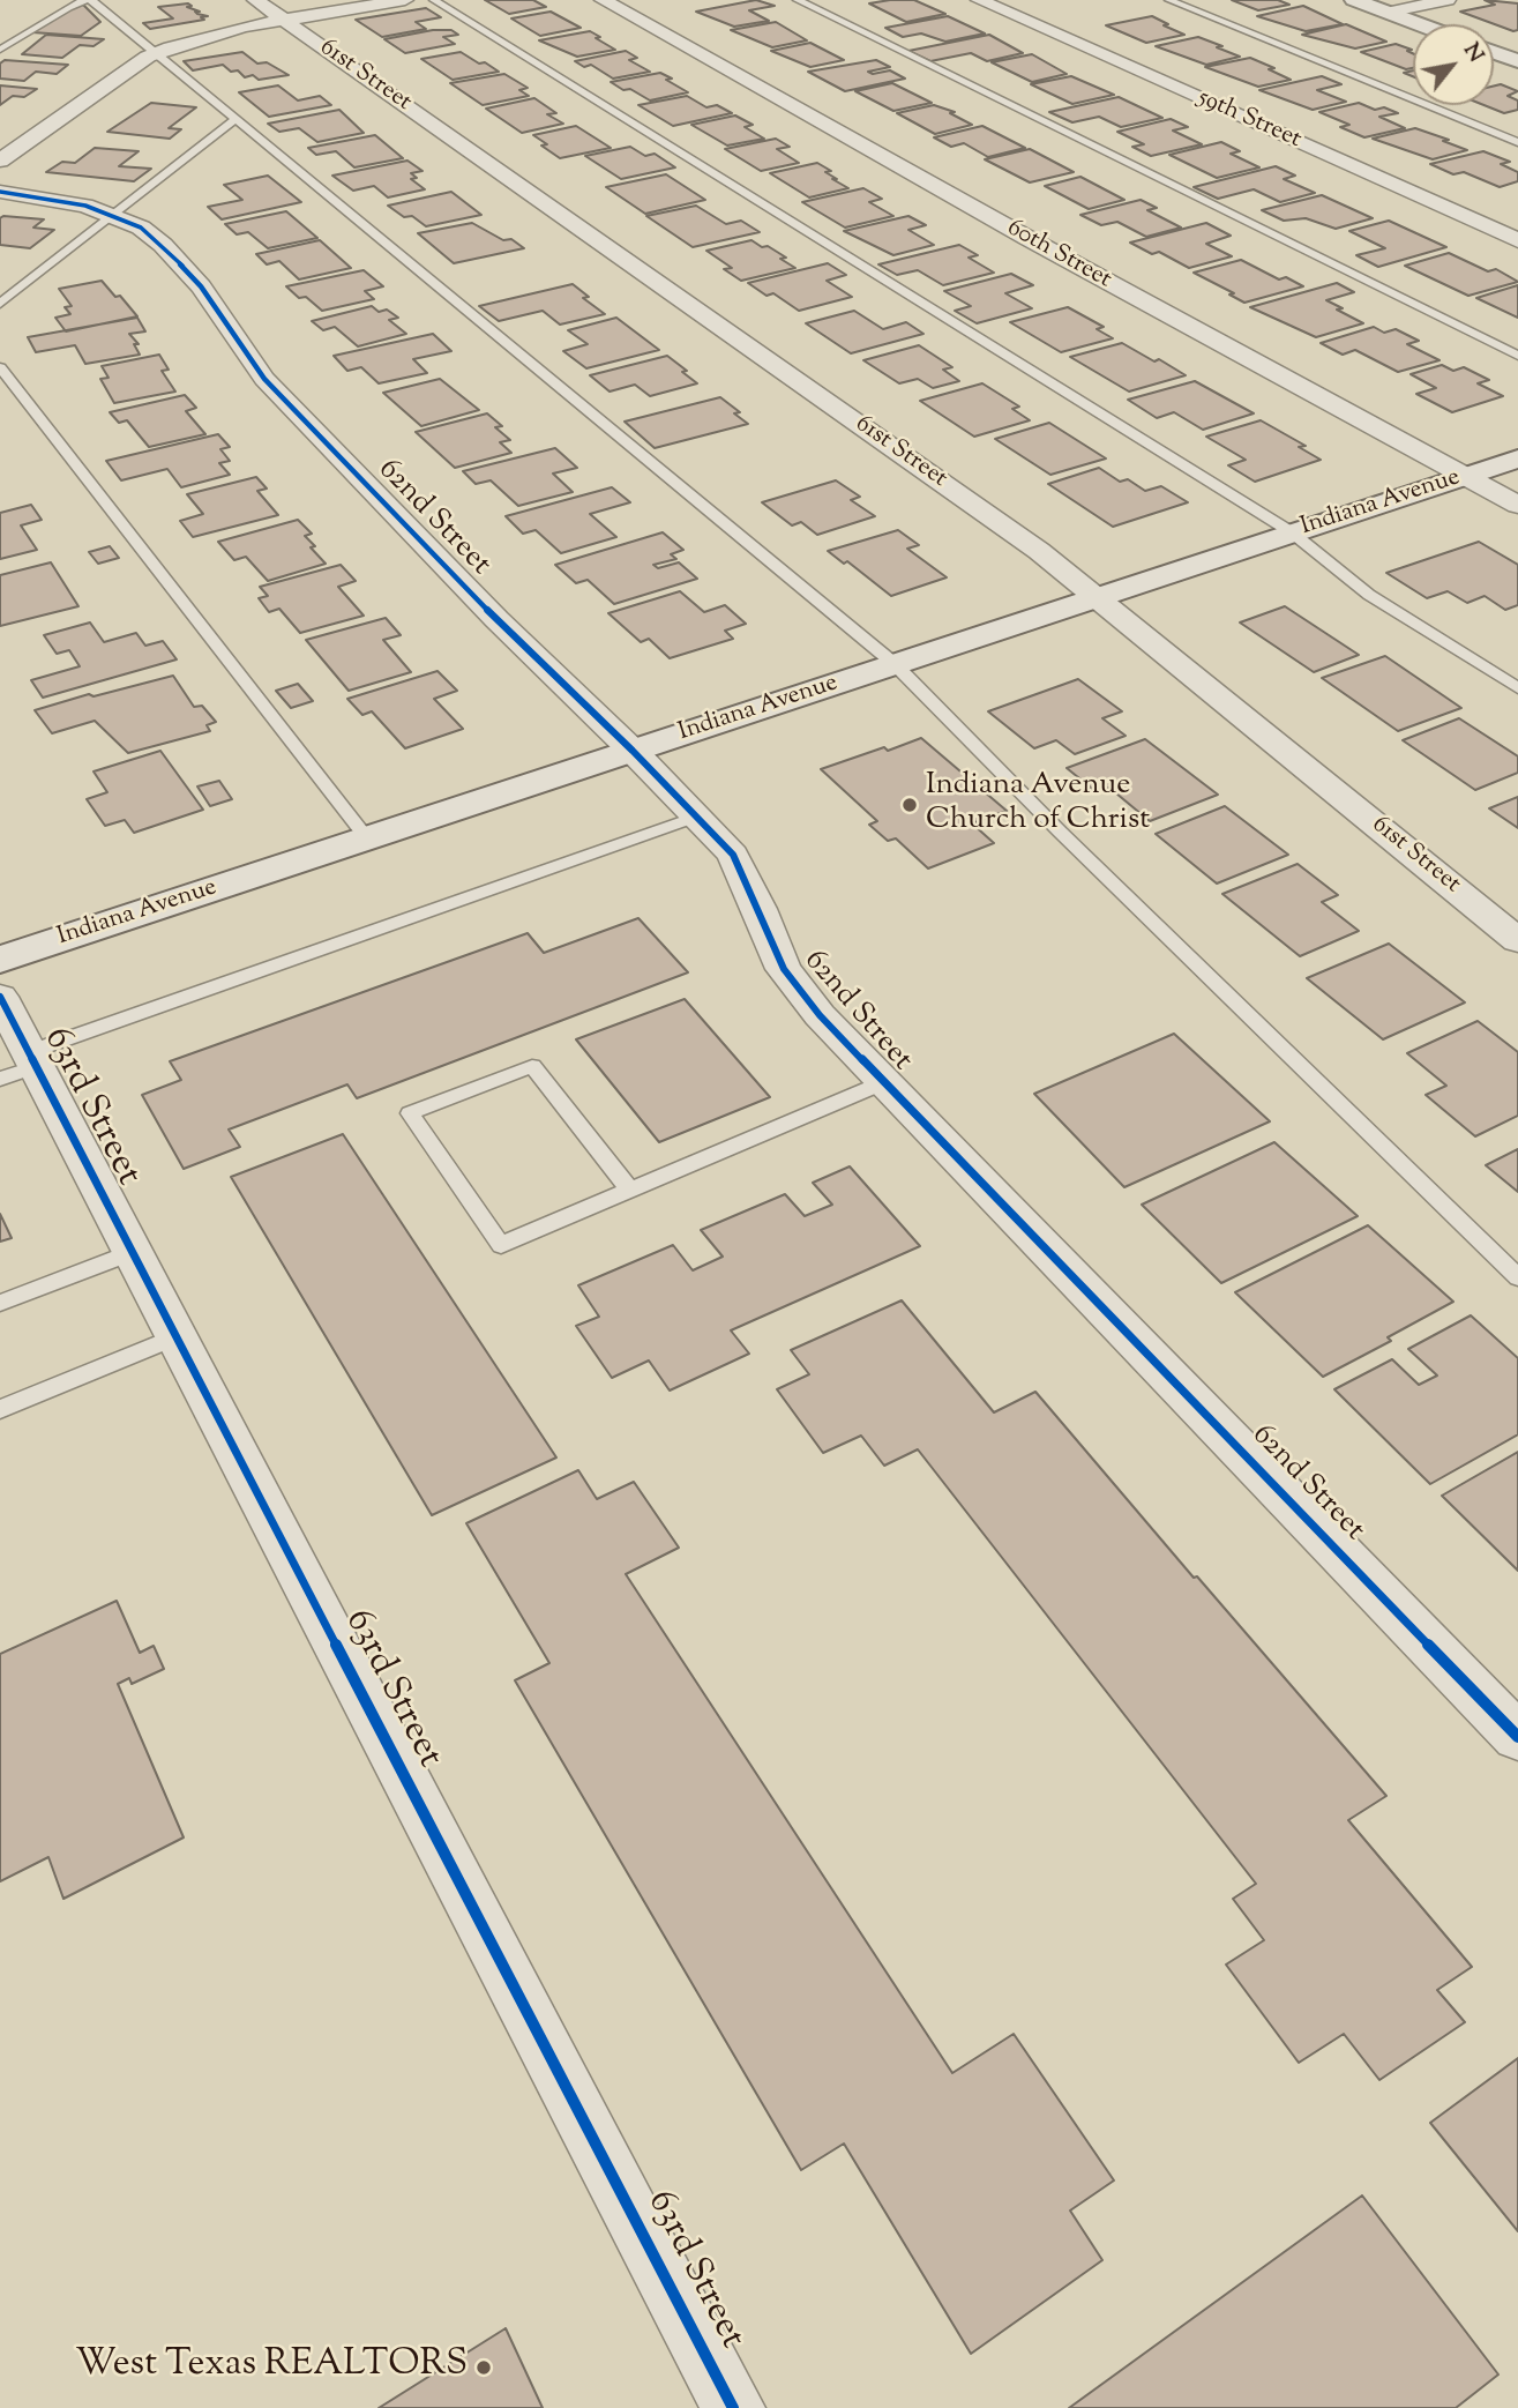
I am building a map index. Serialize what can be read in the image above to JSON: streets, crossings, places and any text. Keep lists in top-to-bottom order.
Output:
{
  "streets": {
    "main road": ["Indiana Avenue"],
    "street": [
      "61st Street",
      "59th Street",
      "60th Street",
      "62nd Street",
      "63rd Street"
    ]
  },
  "crossings": [
    ["61st Street", "Indiana Avenue"],
    ["60th Street", "Indiana Avenue"],
    ["Indiana Avenue", "62nd Street"]
  ],
  "places": ["Indiana Avenue Church of Christ", "West Texas REALTORS"],
  "north": "top right"
}
